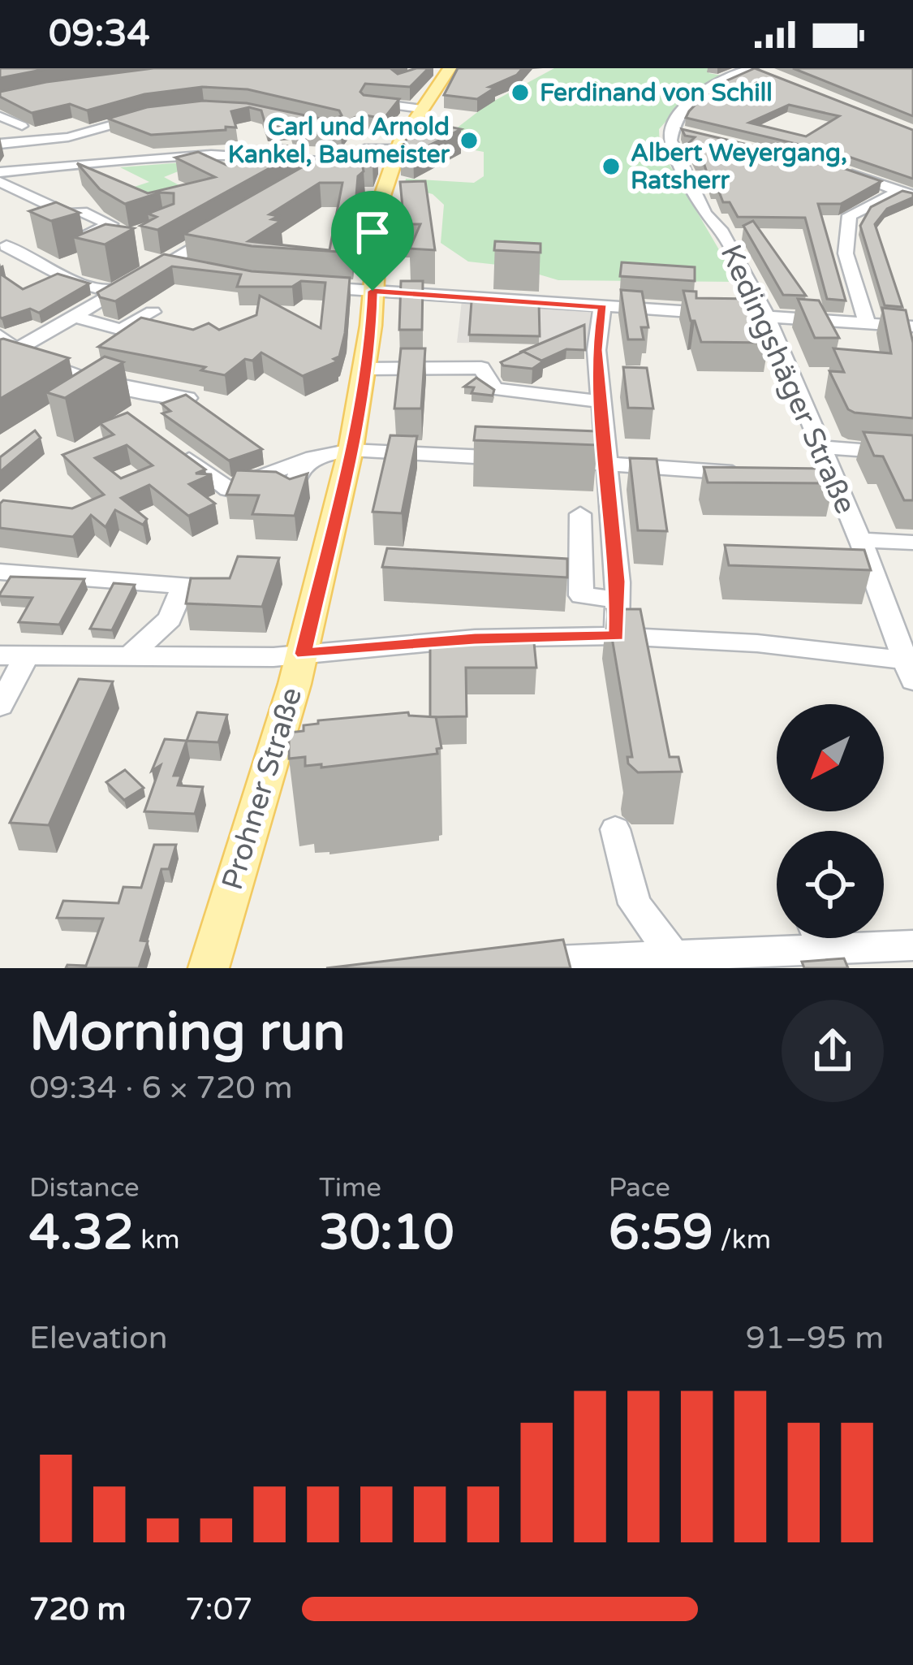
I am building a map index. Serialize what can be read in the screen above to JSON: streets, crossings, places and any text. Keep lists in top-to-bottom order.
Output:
{
  "streets": {
    "main road": ["Prohner Straße"],
    "street": ["Kedingshäger Straße"]
  },
  "places": ["Ferdinand von Schill", "Carl und Arnold Kankel, Baumeister", "Albert Weyergang, Ratsherr"],
  "north": "bottom left",
  "page": {
    "status": "09:34",
    "heading": ["Morning run", "09:34 · 6 × 720 m"],
    "stats": [
      ["Distance", "4.32 km"],
      ["Time", "30:10"],
      ["Pace", "6:59 /km"]
    ],
    "chart": ["Elevation", "91–95 m"],
    "list": [
      {
        "name": "720 m",
        "note": "7:07"
      }
    ]
  }
}
